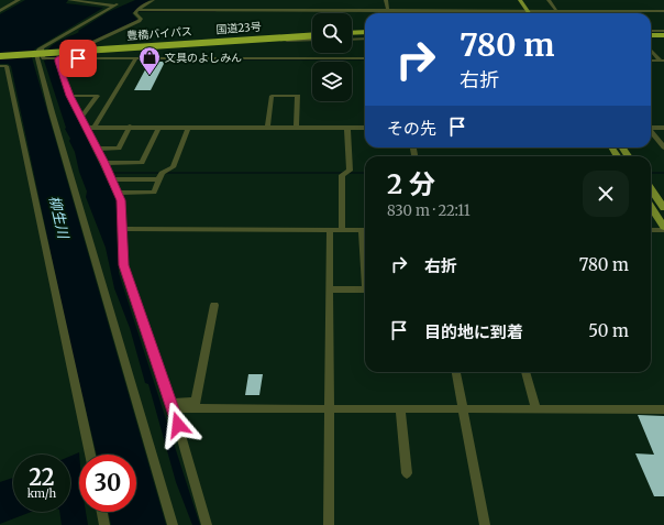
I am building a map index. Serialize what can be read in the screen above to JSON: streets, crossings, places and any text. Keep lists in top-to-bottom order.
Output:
{
  "streets": {
    "highway": ["豊橋バイパス"],
    "street": ["国道23号"]
  },
  "water": ["柳生川"],
  "places": {
    "shop": ["文具のよしみん"]
  },
  "page": {
    "turn": ["780 m", "右折"],
    "then": "その先",
    "heading": ["2 分", "830 m · 22:11"],
    "list": [
      {
        "name": "右折",
        "value": "780 m"
      },
      {
        "name": "目的地に到着",
        "value": "50 m"
      }
    ],
    "speed": "22 km/h",
    "limit": "30"
  }
}
